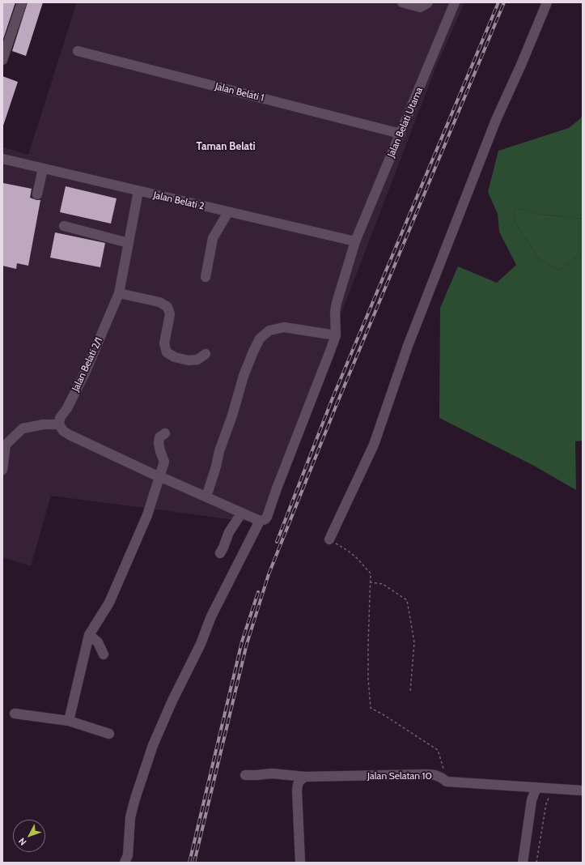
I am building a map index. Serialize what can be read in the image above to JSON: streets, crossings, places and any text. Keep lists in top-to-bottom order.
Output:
{
  "streets": {
    "street": [
      "Jalan Belati 1",
      "Jalan Belati Utama",
      "Jalan Belati 2",
      "Jalan Belati 2/1",
      "Jalan Selatan 10"
    ]
  },
  "crossings": [
    ["Jalan Belati 1", "Jalan Belati Utama"],
    ["Jalan Belati Utama", "Jalan Belati 2"],
    ["Jalan Belati 2", "Jalan Belati 2/1"]
  ],
  "districts": ["Taman Belati"],
  "north": "bottom left"
}
